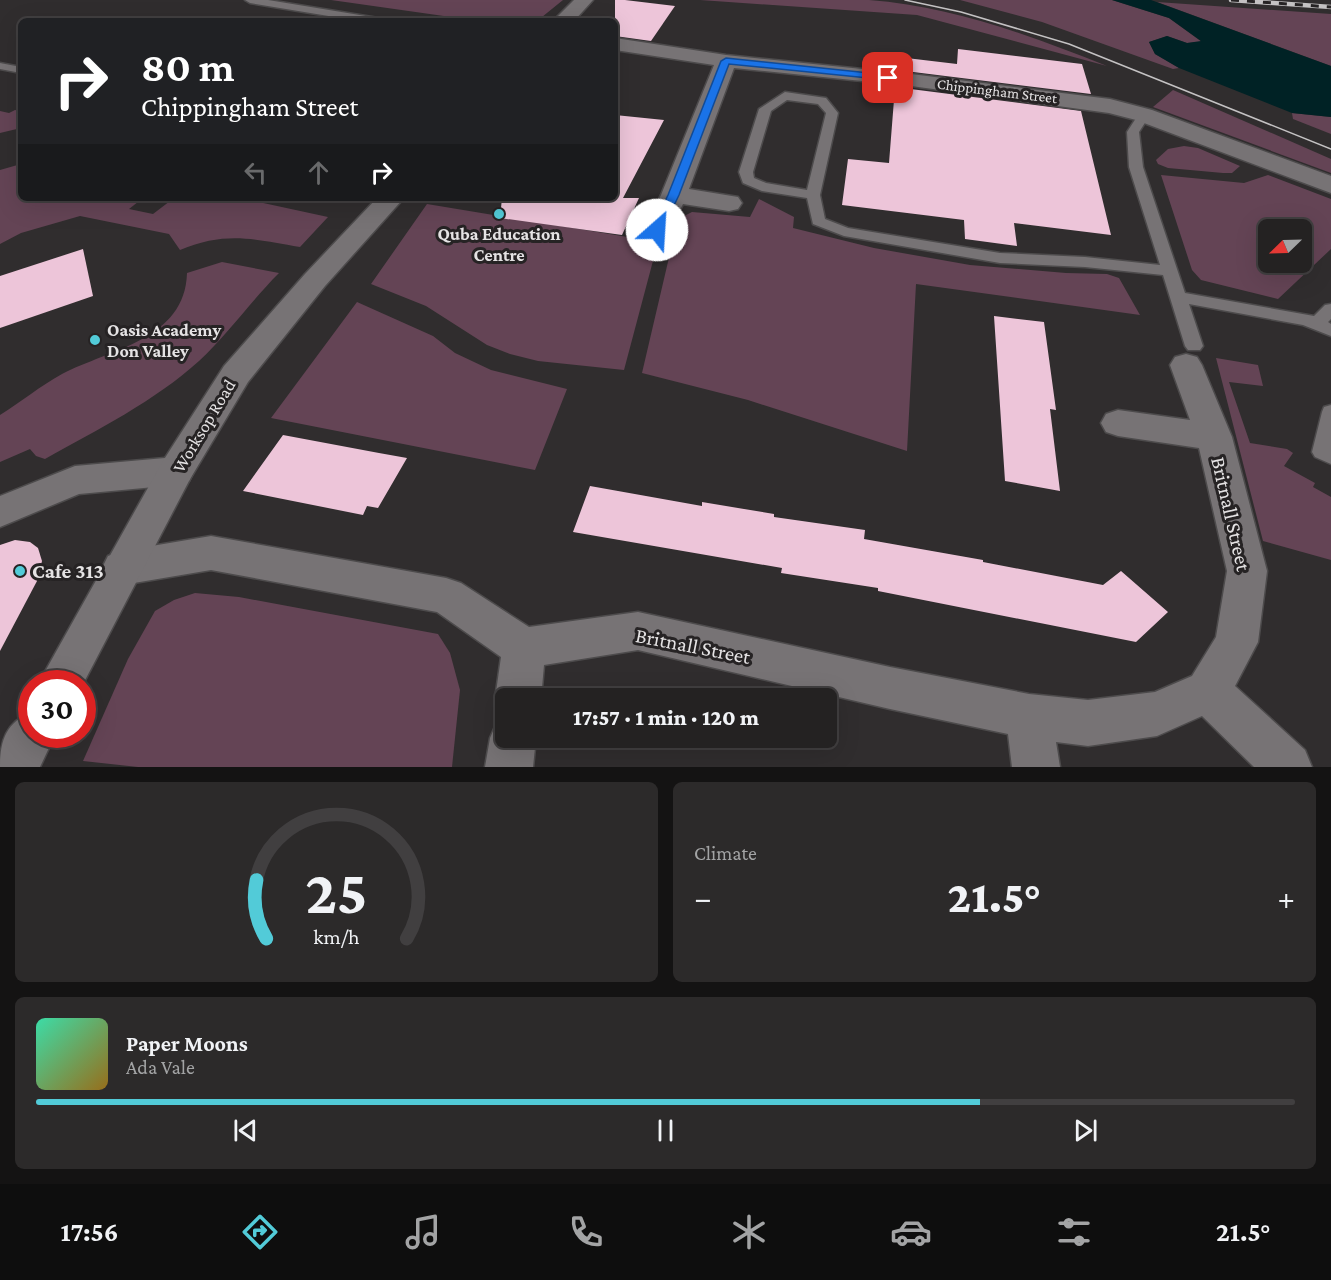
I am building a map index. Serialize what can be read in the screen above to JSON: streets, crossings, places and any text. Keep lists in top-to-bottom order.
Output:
{
  "streets": {
    "street": ["Chippingham Street", "Worksop Road", "Britnall Street"]
  },
  "places": ["Quba Education Centre", "Oasis Academy Don Valley", "Cafe 313"],
  "north": "bottom left",
  "page": {
    "turn": ["80 m", "Chippingham Street"],
    "limit": "30",
    "trip": "17:57 · 1 min · 120 m",
    "tile": "Climate",
    "heat": ["−", "21.5°", "+"],
    "song": ["Paper Moons", "Ada Vale"],
    "tabs": ["17:56", "21.5°"],
    "gauge": ["25", "km/h"]
  }
}
